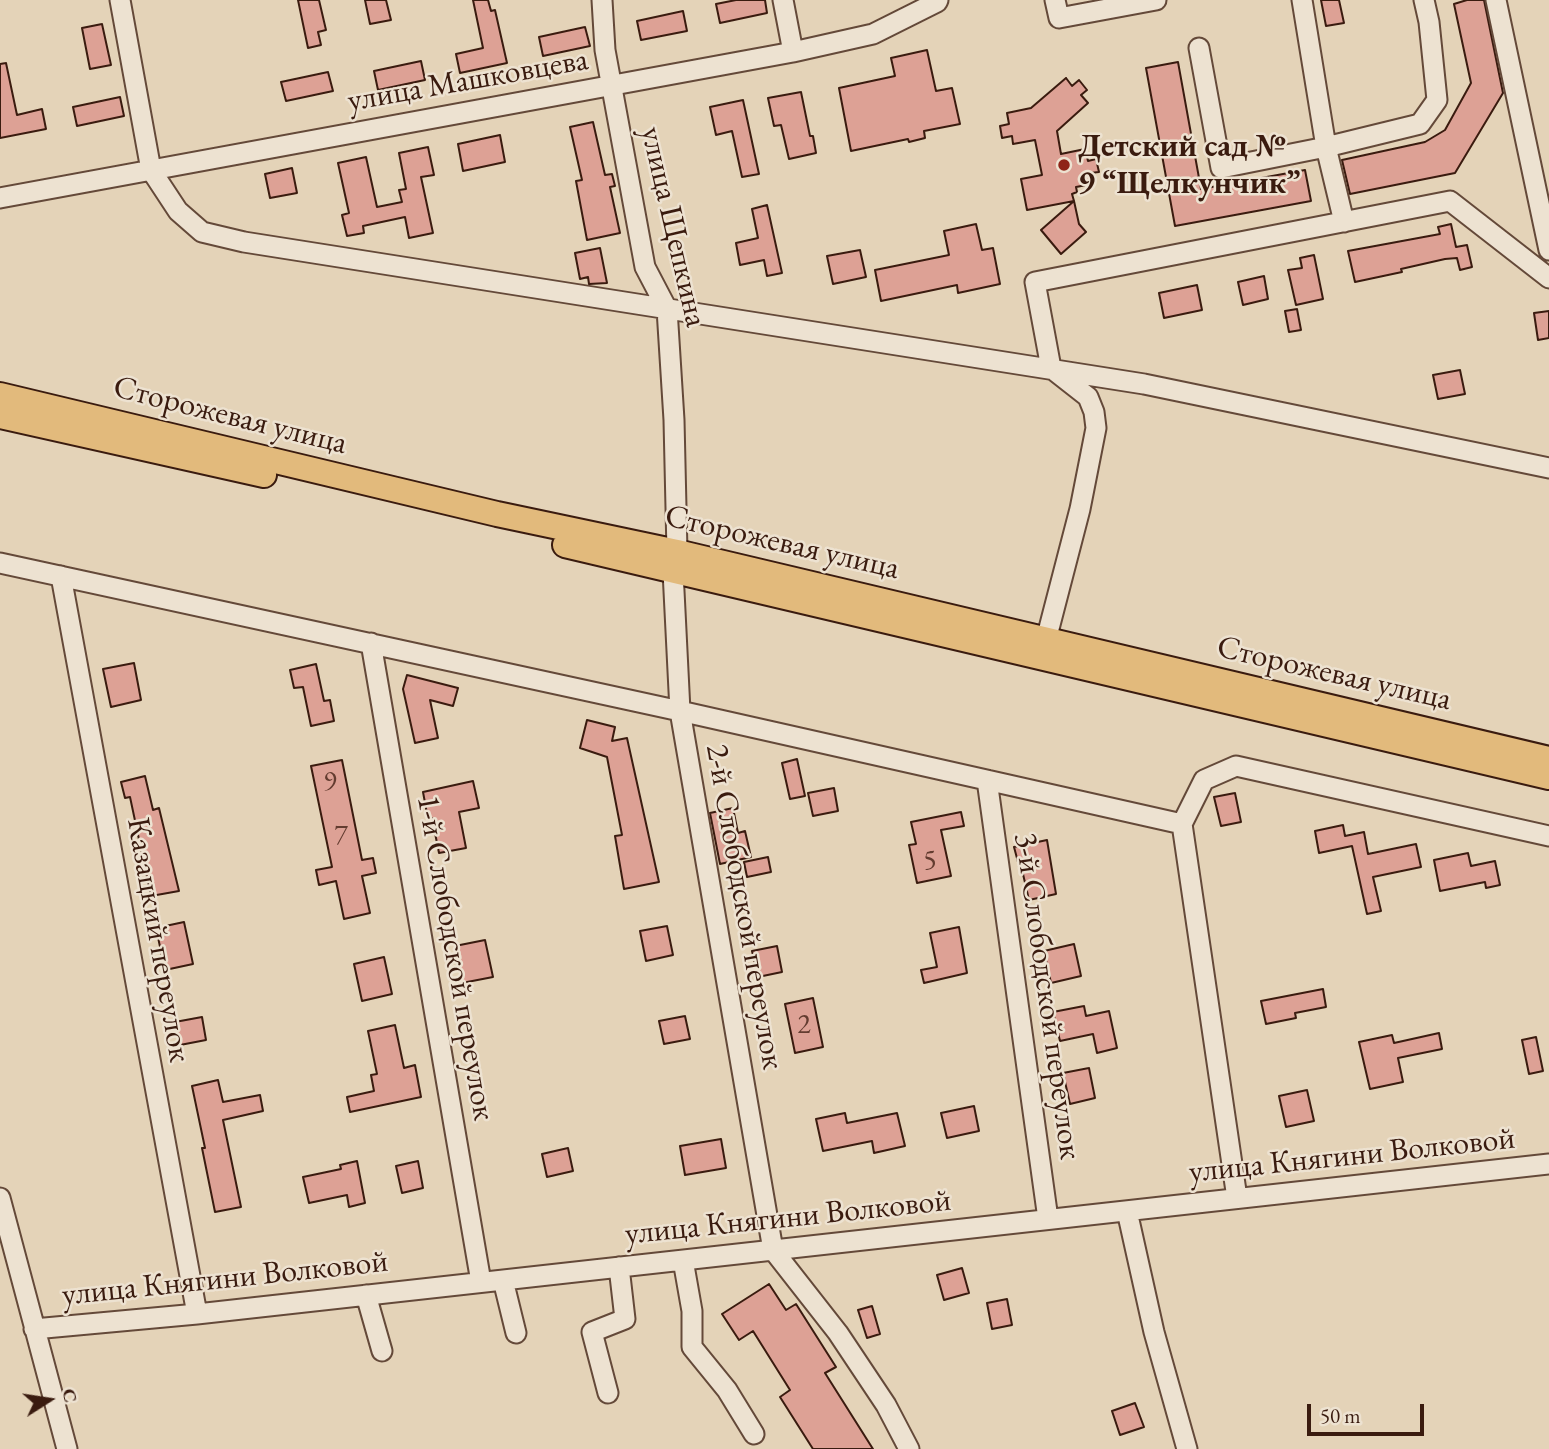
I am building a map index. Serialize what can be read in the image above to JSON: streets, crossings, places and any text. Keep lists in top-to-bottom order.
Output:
{
  "streets": {
    "main road": ["Сторожевая улица"],
    "street": [
      "улица Машковцева",
      "улица Щепкина",
      "2-й Слободской переулок",
      "Казацкий переулок",
      "1-й Слободской переулок",
      "3-й Слободской переулок",
      "улица Княгини Волковой"
    ]
  },
  "crossings": [
    ["улица Машковцева", "улица Щепкина"],
    ["улица Щепкина", "Сторожевая улица"],
    ["улица Щепкина", "2-й Слободской переулок"],
    ["Сторожевая улица", "2-й Слободской переулок"],
    ["2-й Слободской переулок", "улица Княгини Волковой"],
    ["Казацкий переулок", "улица Княгини Волковой"],
    ["1-й Слободской переулок", "улица Княгини Волковой"],
    ["3-й Слободской переулок", "улица Княгини Волковой"]
  ],
  "places": ["Детский сад № 9 “Щелкунчик”"],
  "house_numbers": [
    "9",
    "7",
    "5",
    "2"
  ],
  "scale_bar": "50 m",
  "north": "right"
}
